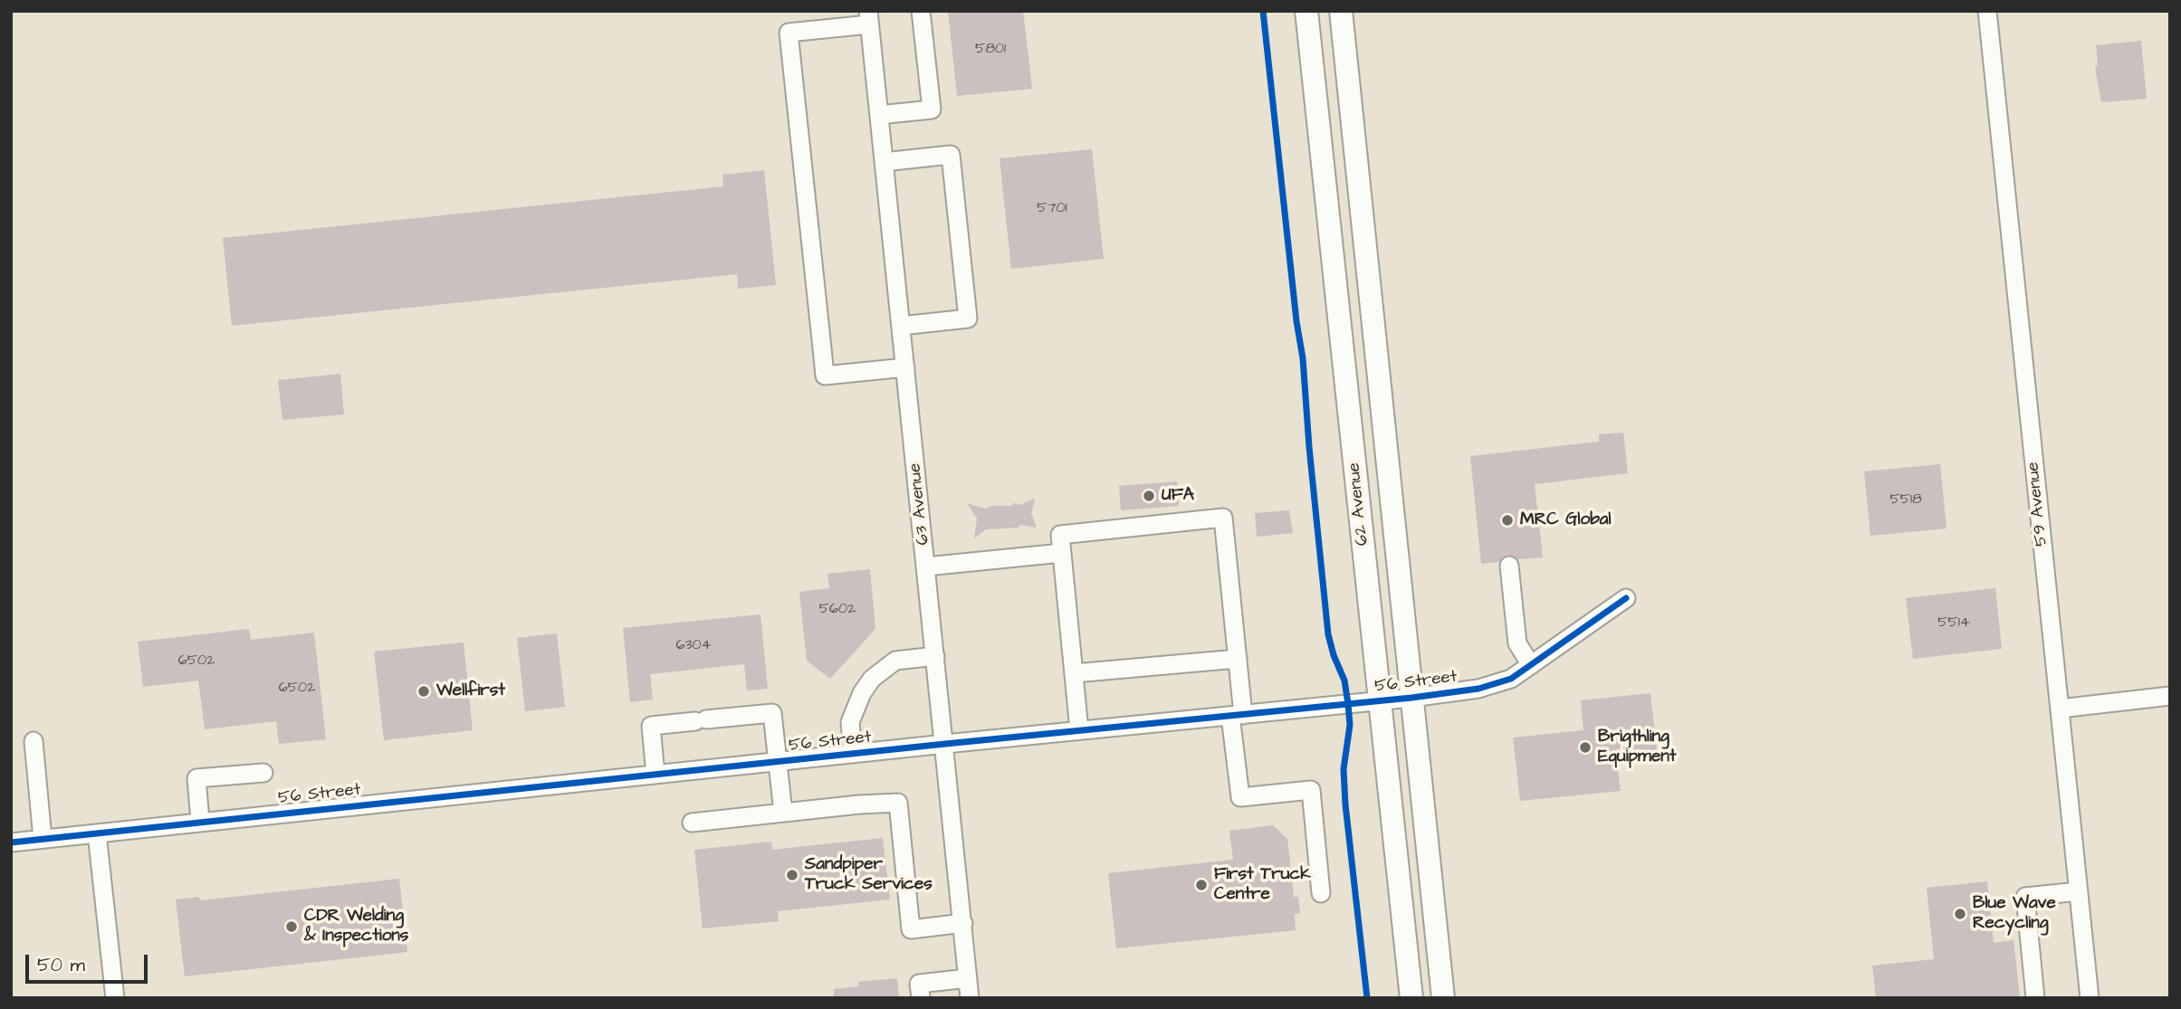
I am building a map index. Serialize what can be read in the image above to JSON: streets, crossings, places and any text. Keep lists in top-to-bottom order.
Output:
{
  "streets": {
    "main road": ["62 Avenue"],
    "street": ["63 Avenue", "59 Avenue", "56 Street"]
  },
  "crossings": [
    ["63 Avenue", "56 Street"],
    ["62 Avenue", "56 Street"]
  ],
  "places": [
    "UFA",
    "MRC Global",
    "Wellfirst",
    "Brigthling Equipment",
    "Sandpiper Truck Services",
    "First Truck Centre",
    "Blue Wave Recycling",
    "CDR Welding & Inspections"
  ],
  "house_numbers": [
    "5801",
    "5701",
    "5518",
    "5602",
    "5514",
    "6304",
    "6502",
    "6502"
  ],
  "scale_bar": "50 m"
}
